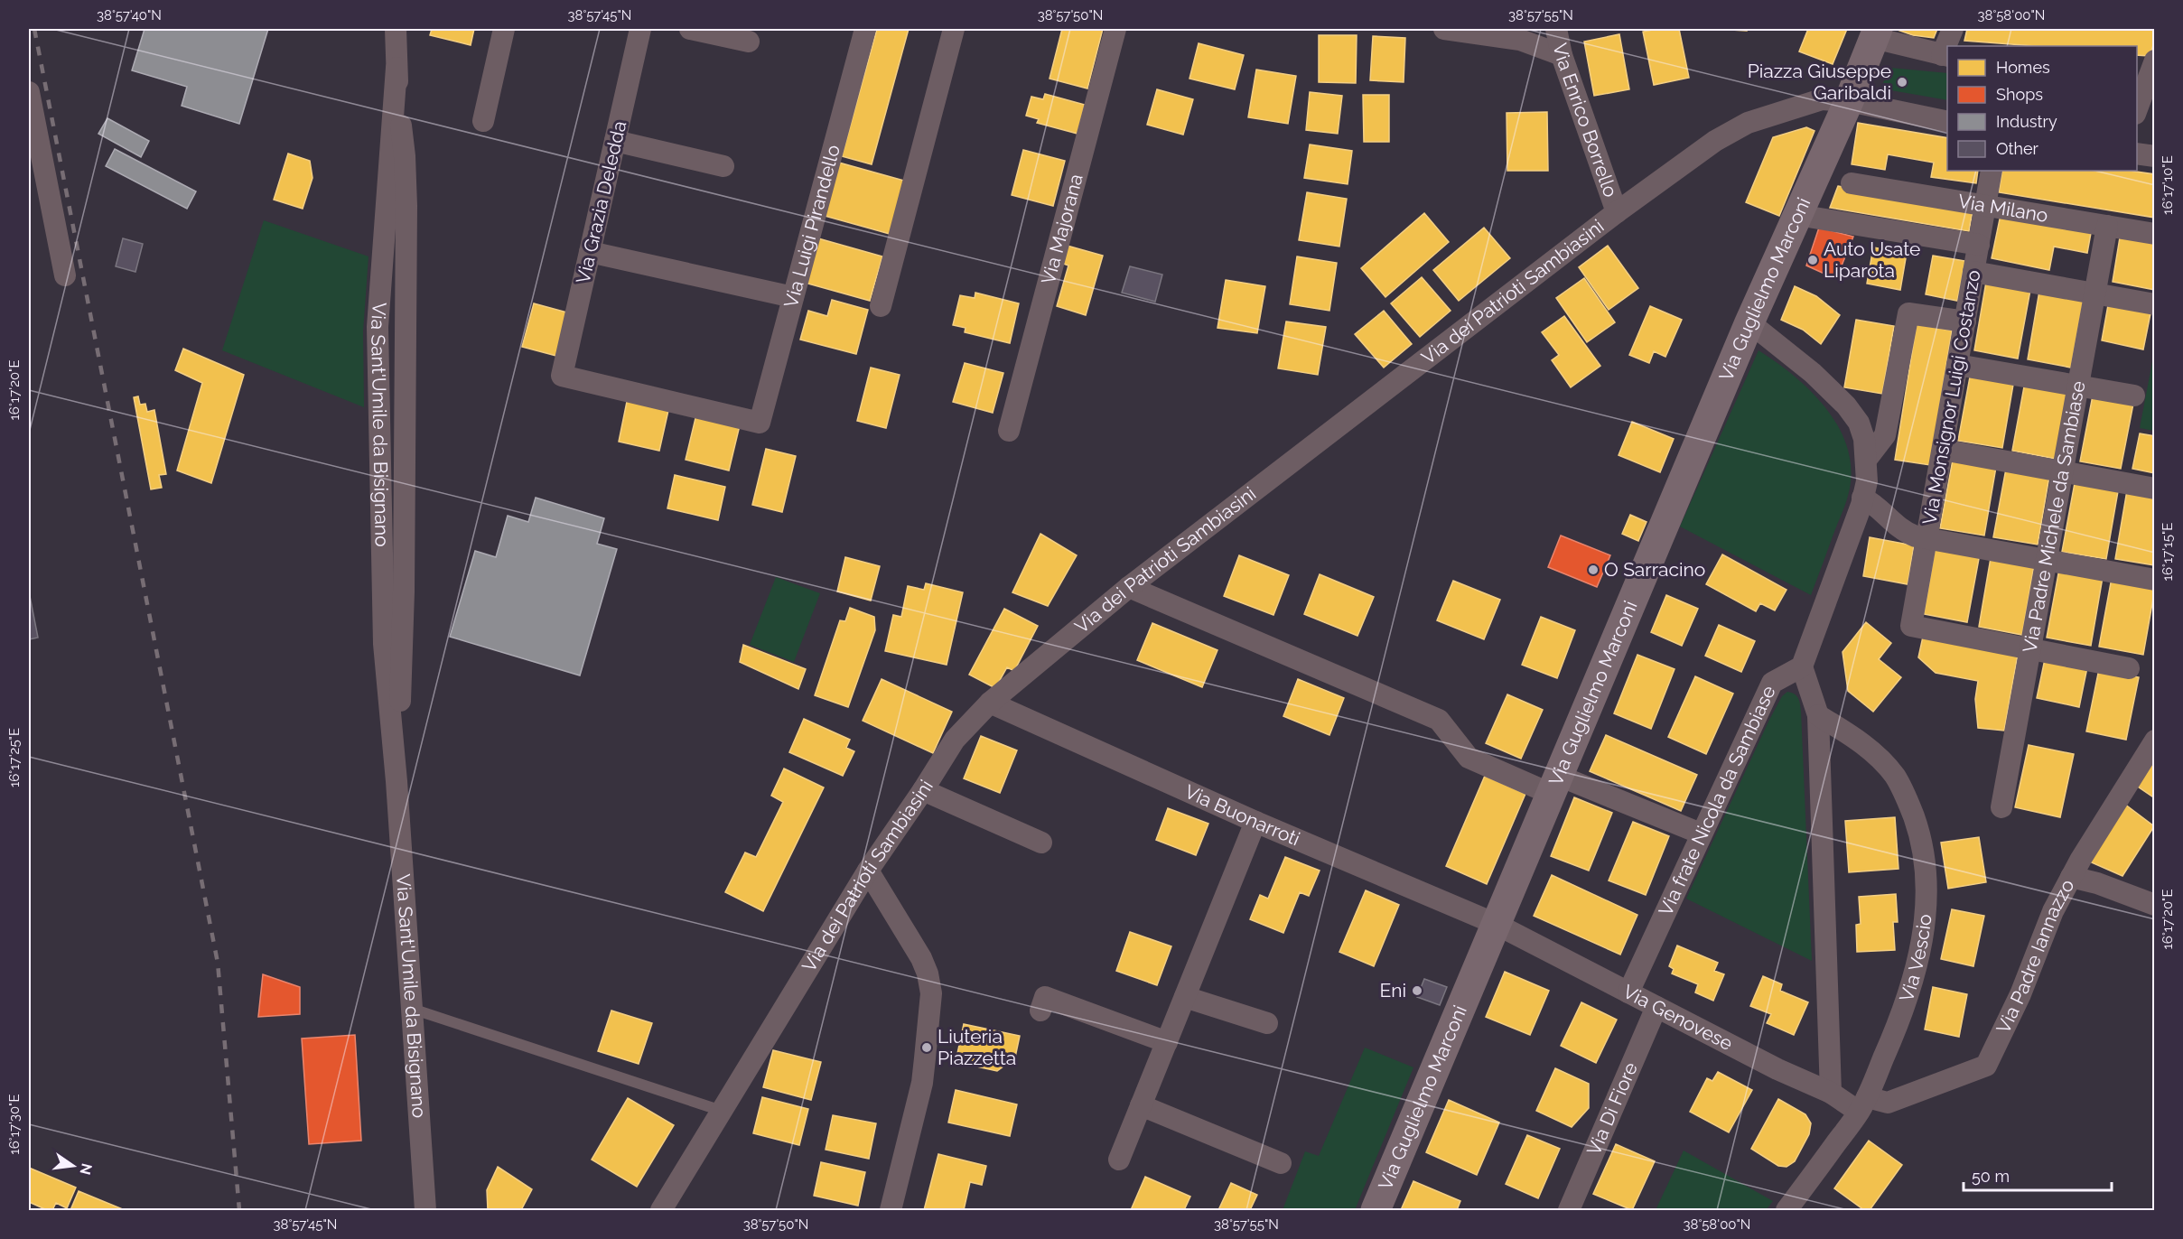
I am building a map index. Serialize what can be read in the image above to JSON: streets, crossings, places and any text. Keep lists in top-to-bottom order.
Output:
{
  "streets": {
    "main road": ["Via Guglielmo Marconi"],
    "street": [
      "Via Enrico Borrello",
      "Via Grazia Deledda",
      "Via Milano",
      "Via Luigi Pirandello",
      "Via Majorana",
      "Via dei Patrioti Sambiasini",
      "Via Monsignor Luigi Costanzo",
      "Via Sant'Umile da Bisignano",
      "Via Padre Michele da Sambiase",
      "Via frate Nicola da Sambiase",
      "Via Buonarroti",
      "Via Padre Iannazzo",
      "Via Vescio",
      "Via Genovese",
      "Via Di Fiore"
    ]
  },
  "crossings": [
    ["Via Enrico Borrello", "Via dei Patrioti Sambiasini"],
    ["Via Grazia Deledda", "Via Luigi Pirandello"],
    ["Via Milano", "Via Monsignor Luigi Costanzo"],
    ["Via Milano", "Via Padre Michele da Sambiase"],
    ["Via Guglielmo Marconi", "Via dei Patrioti Sambiasini"],
    ["Via Guglielmo Marconi", "Via Buonarroti"],
    ["Via Guglielmo Marconi", "Via Genovese"],
    ["Via dei Patrioti Sambiasini", "Via Buonarroti"],
    ["Via Monsignor Luigi Costanzo", "Via Padre Michele da Sambiase"],
    ["Via frate Nicola da Sambiase", "Via Genovese"],
    ["Via Buonarroti", "Via Genovese"],
    ["Via Padre Iannazzo", "Via Vescio"],
    ["Via Padre Iannazzo", "Via Genovese"],
    ["Via Vescio", "Via Genovese"],
    ["Via Genovese", "Via Di Fiore"]
  ],
  "places": [
    "Piazza Giuseppe Garibaldi",
    "Auto Usate Liparota",
    "O Sarracino",
    "Eni",
    "Liuteria Piazzetta"
  ],
  "legend": [
    "Homes",
    "Shops",
    "Industry",
    "Other"
  ],
  "scale_bar": "50 m",
  "north": "right",
  "coordinates": [
    "38°57'40\"N",
    "38°57'45\"N",
    "38°57'50\"N",
    "38°57'55\"N",
    "38°58'00\"N",
    "16°17'10\"E",
    "16°17'20\"E",
    "16°17'15\"E",
    "16°17'25\"E",
    "16°17'30\"E"
  ]
}
